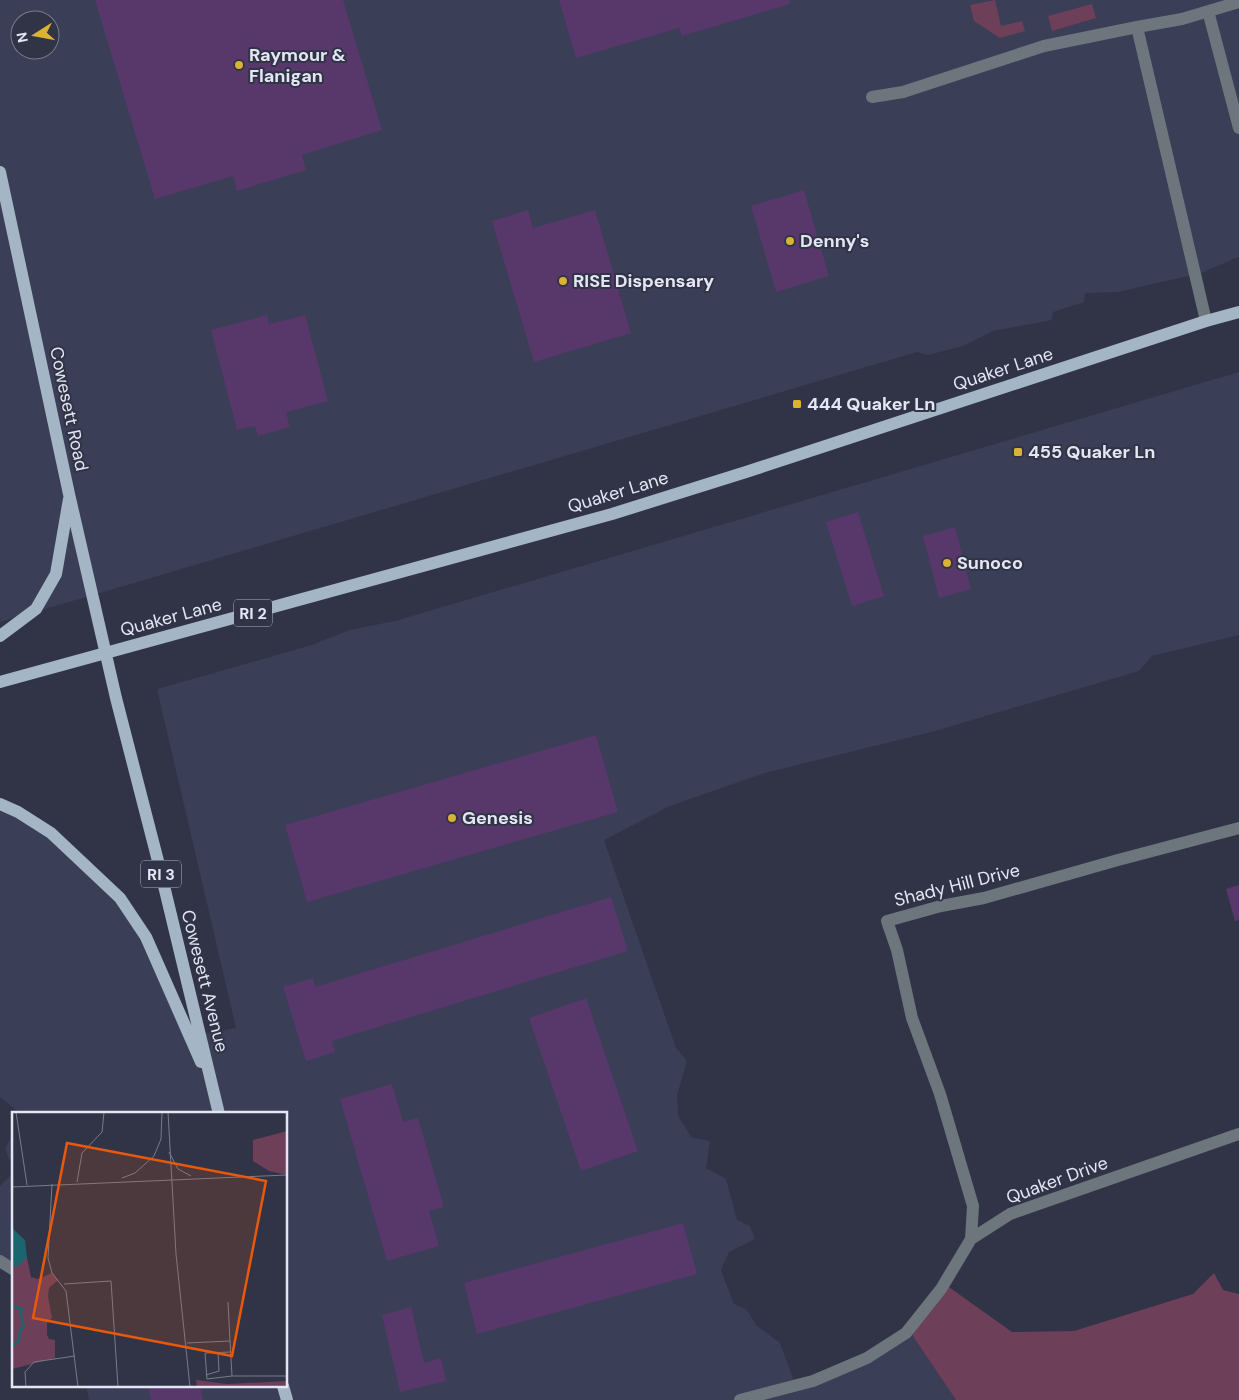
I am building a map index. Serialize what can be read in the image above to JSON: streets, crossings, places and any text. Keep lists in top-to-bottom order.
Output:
{
  "streets": {
    "main road": [
      "Quaker Lane",
      "Cowesett Road",
      "RI 2",
      "RI 3",
      "Cowesett Avenue"
    ],
    "street": ["Shady Hill Drive", "Quaker Drive"]
  },
  "crossings": [
    ["Quaker Lane", "Cowesett Road"],
    ["Quaker Lane", "Cowesett Avenue"],
    ["Cowesett Road", "Cowesett Avenue"],
    ["Shady Hill Drive", "Quaker Drive"]
  ],
  "places": {
    "other": [
      "Raymour & Flanigan",
      "Denny's",
      "RISE Dispensary",
      "Sunoco",
      "Genesis"
    ],
    "transit": ["444 Quaker Ln", "455 Quaker Ln"]
  },
  "north": "left"
}
